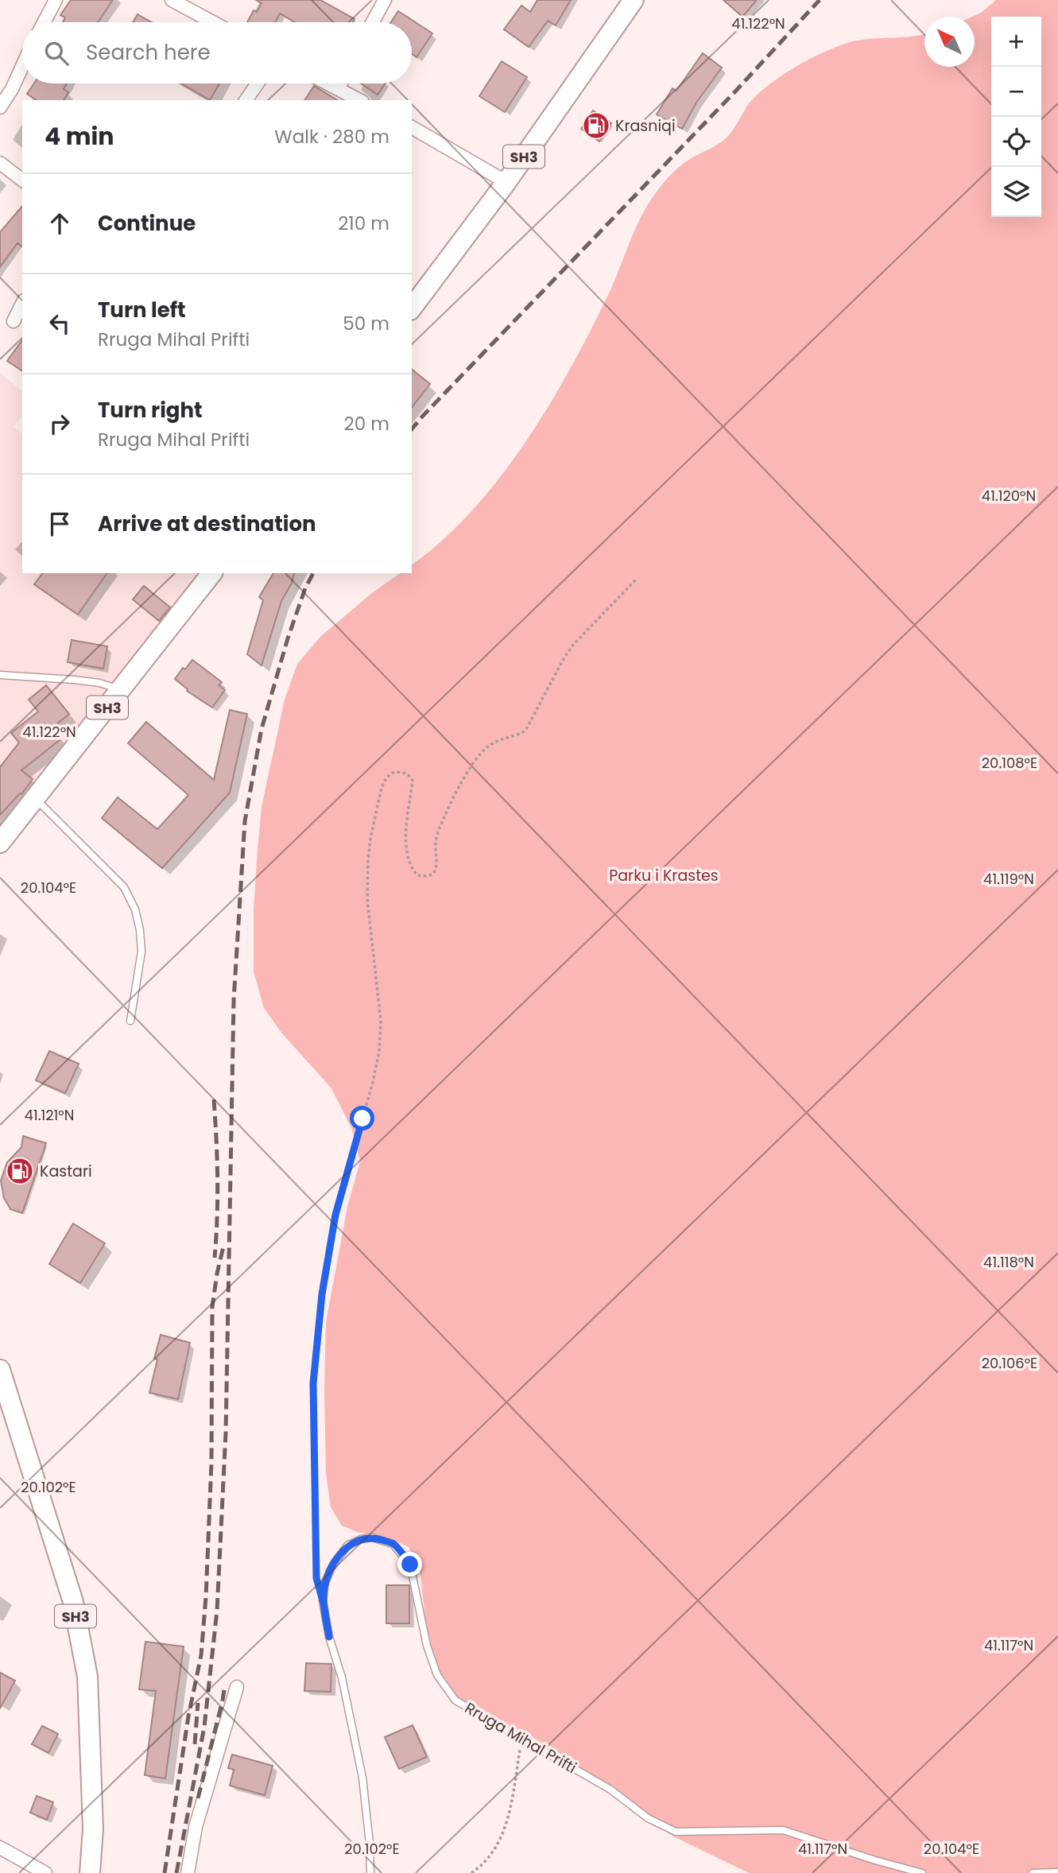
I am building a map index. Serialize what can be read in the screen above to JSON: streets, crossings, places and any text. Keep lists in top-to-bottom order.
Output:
{
  "streets": {
    "main road": ["SH3"],
    "lane": ["Rruga Mihal Prifti"]
  },
  "parks": ["Parku i Krastes"],
  "places": {
    "fuel station": ["Krasniqi", "Kastari"]
  },
  "north": "top left",
  "page": {
    "map_buttons": ["+", "−"],
    "search": "Search here",
    "heading": ["4 min", "Walk · 280 m"],
    "list": [
      ["Continue", "210 m"],
      ["Turn left", "Rruga Mihal Prifti", "50 m"],
      ["Turn right", "Rruga Mihal Prifti", "20 m"],
      "Arrive at destination"
    ]
  },
  "coordinates": [
    "41.122°N",
    "41.120°N",
    "20.108°E",
    "41.119°N",
    "20.104°E",
    "41.121°N",
    "41.118°N",
    "20.106°E",
    "20.102°E",
    "41.117°N"
  ]
}
